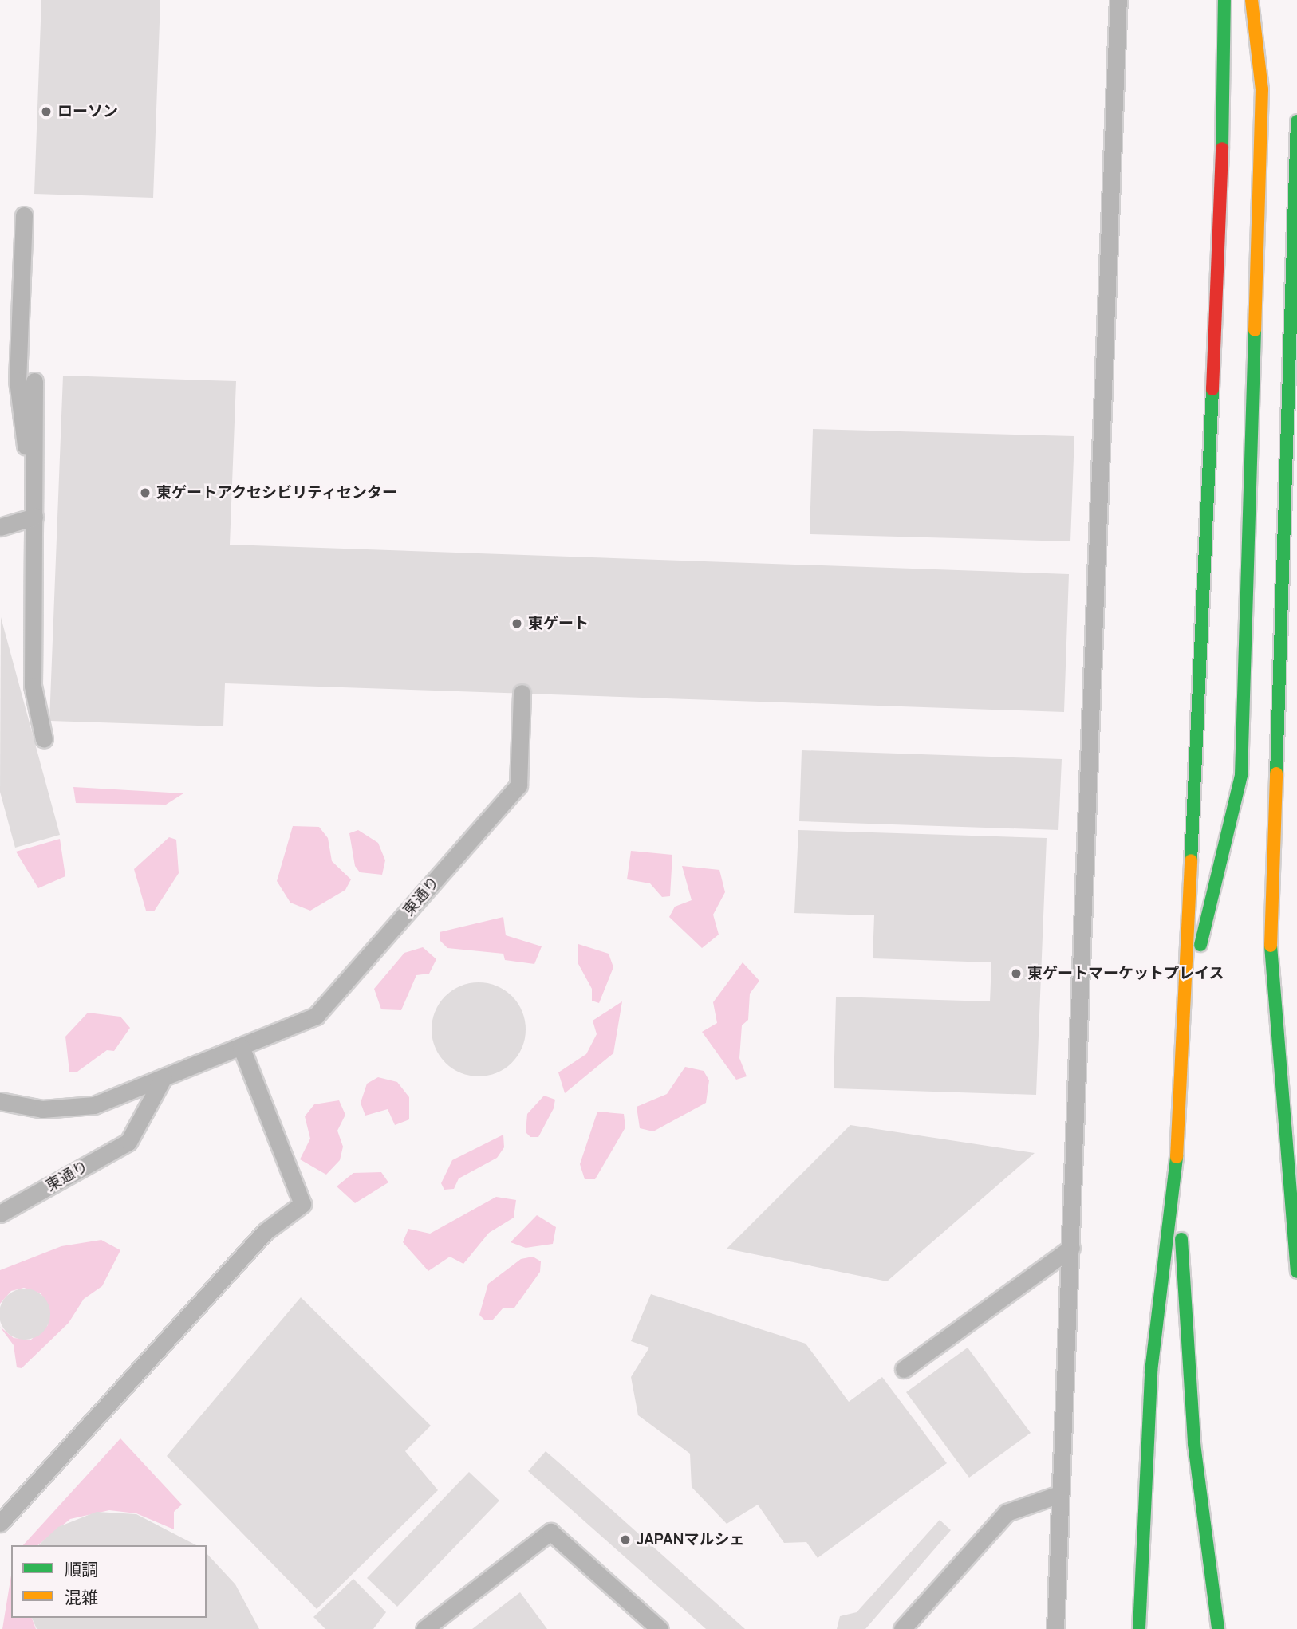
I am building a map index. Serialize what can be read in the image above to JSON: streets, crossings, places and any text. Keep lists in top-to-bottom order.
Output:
{
  "streets": {
    "lane": ["東通り"]
  },
  "places": [
    "ローソン",
    "東ゲートアクセシビリティセンター",
    "東ゲート",
    "東ゲートマーケットプレイス",
    "JAPANマルシェ"
  ],
  "legend": ["順調", "混雑"]
}
